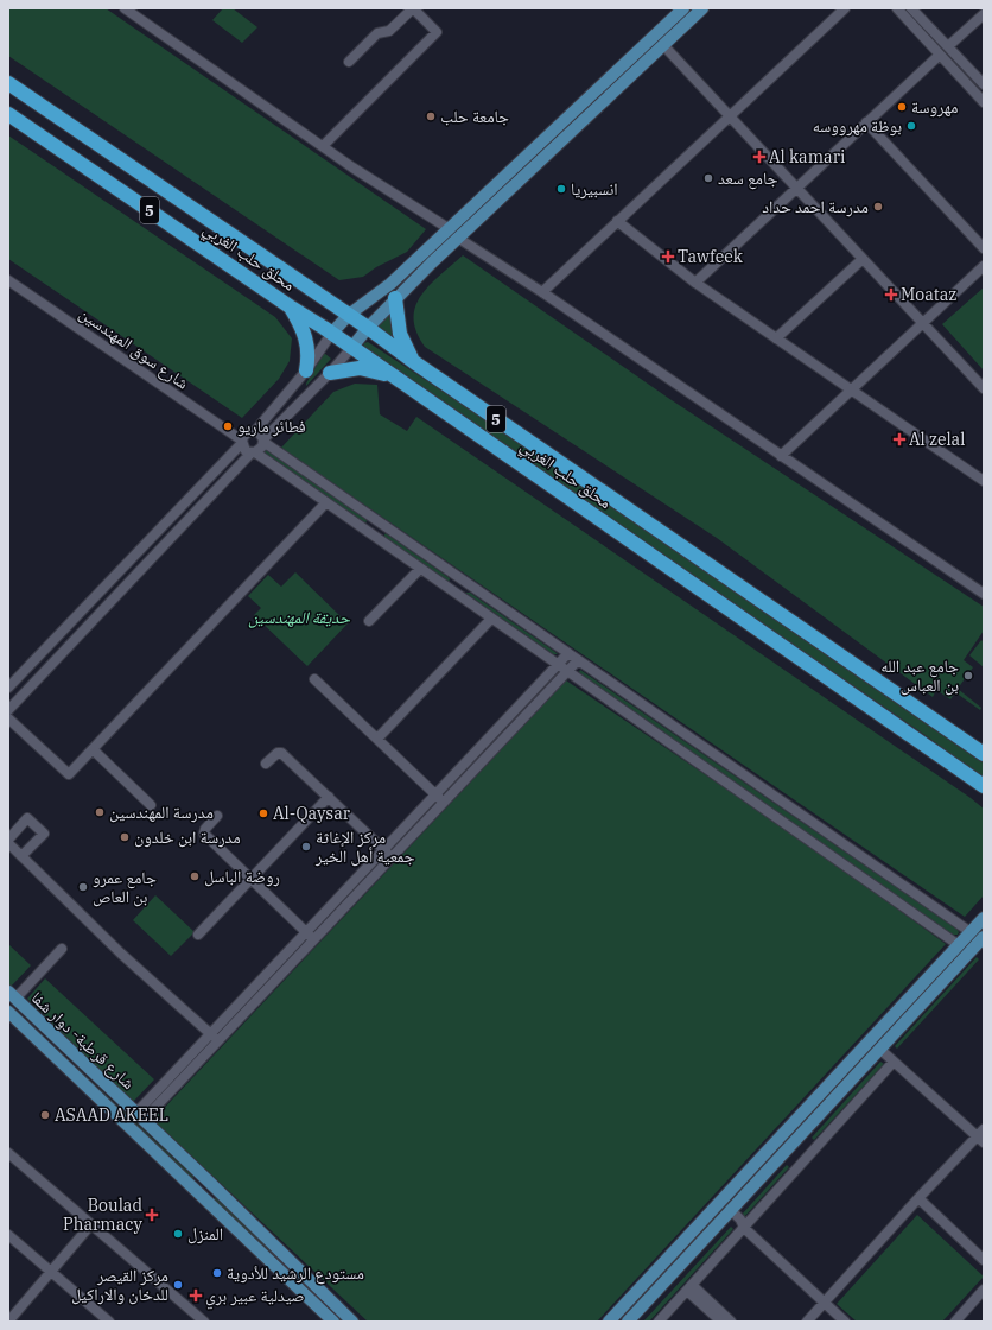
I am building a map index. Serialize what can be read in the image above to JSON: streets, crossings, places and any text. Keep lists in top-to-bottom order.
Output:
{
  "streets": {
    "highway": ["5", "محلق حلب الغربي"],
    "main road": ["شارع قرطبة- دوار شفا"],
    "street": ["شارع سوق المهندسين"]
  },
  "parks": ["حديقة المهندسين"],
  "places": {
    "other": [
      "مهروسة",
      "جامعة حلب",
      "بوظة مهرووسه",
      "جامع سعد",
      "انسبيريا",
      "مدرسة احمد حداد",
      "فطائر ماريو",
      "جامع عبد الله بن العباس",
      "مدرسة المهندسين",
      "Al-Qaysar",
      "مدرسة ابن خلدون",
      "مركز الإغاثة جمعية أهل الخير",
      "روضة الباسل",
      "جامع عمرو بن العاص",
      "ASAAD AKEEL",
      "المنزل",
      "مستودع الرشيد للأدوية",
      "مركز القيصر للدخان والاراكيل"
    ],
    "health": [
      "Al kamari",
      "Tawfeek",
      "Moataz",
      "Al zelal",
      "Boulad Pharmacy",
      "صيدلية عبير بري"
    ]
  }
}
